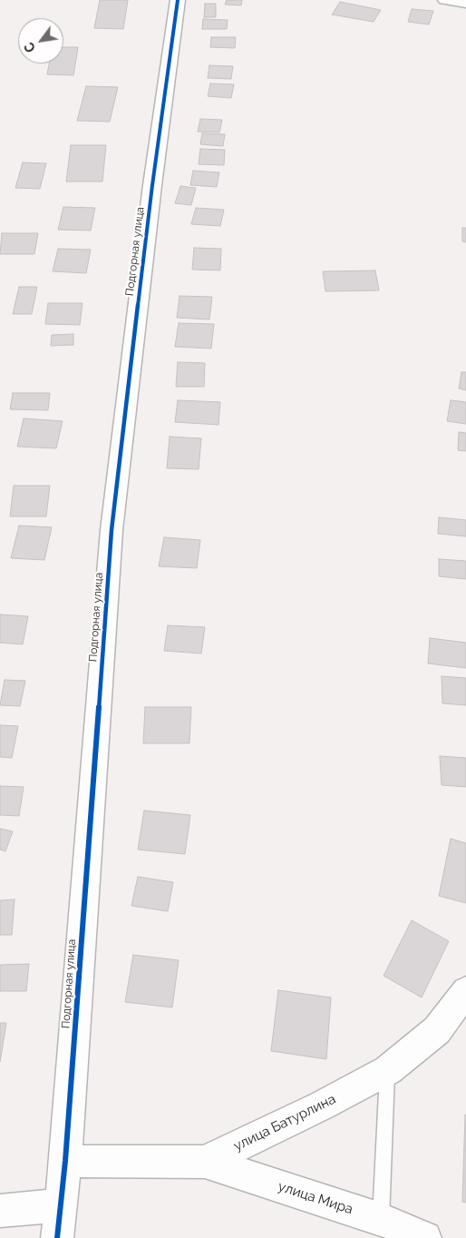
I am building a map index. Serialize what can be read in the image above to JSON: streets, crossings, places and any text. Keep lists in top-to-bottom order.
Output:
{
  "streets": {
    "street": ["Подгорная улица", "улица Батурлина", "улица Мира"]
  },
  "crossings": [
    ["Подгорная улица", "улица Батурлина"],
    ["улица Батурлина", "улица Мира"]
  ],
  "north": "bottom left"
}
